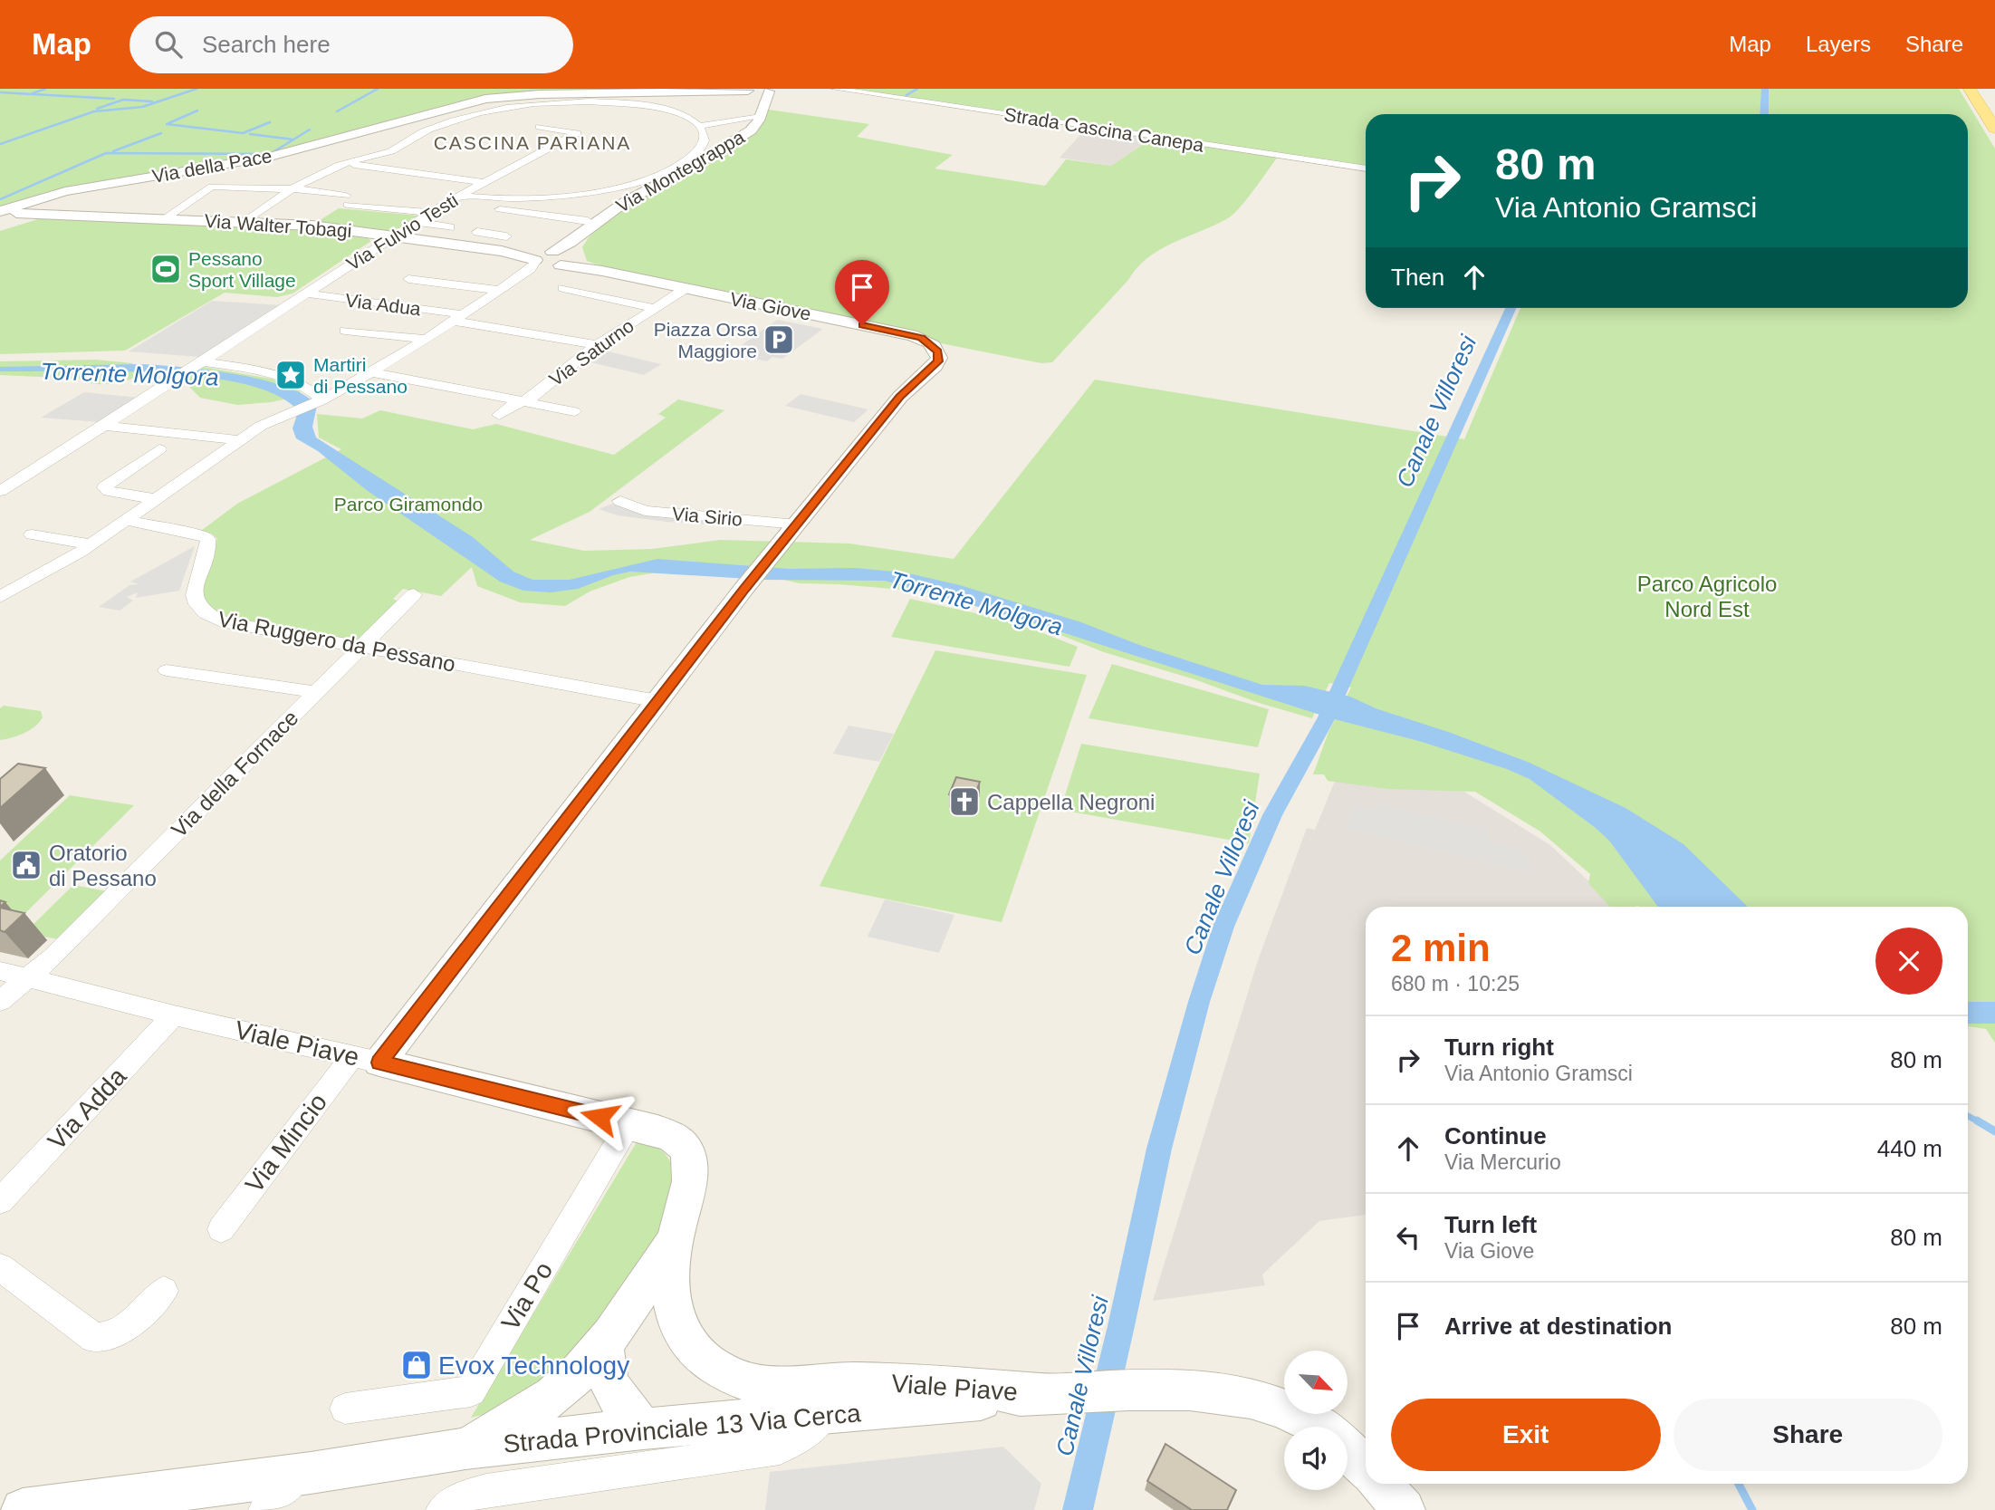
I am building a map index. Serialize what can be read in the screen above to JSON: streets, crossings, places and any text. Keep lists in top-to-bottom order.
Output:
{
  "streets": {
    "street": [
      "Strada Cascina Canepa",
      "Via della Pace",
      "Via Montegrappa",
      "Via Walter Tobagi",
      "Via Fulvio Testi",
      "Via Adua",
      "Via Giove",
      "Via Saturno",
      "Via Sirio",
      "Via Ruggero da Pessano",
      "Via della Fornace",
      "Viale Piave",
      "Via Adda",
      "Via Mincio",
      "Via Po",
      "Strada Provinciale 13 Via Cerca"
    ]
  },
  "crossings": [
    ["Via della Pace", "Via Montegrappa"],
    ["Via della Pace", "Via Walter Tobagi"],
    ["Via Montegrappa", "Via Walter Tobagi"],
    ["Via Montegrappa", "Via Giove"],
    ["Via Walter Tobagi", "Via Fulvio Testi"],
    ["Via Walter Tobagi", "Via Giove"],
    ["Via Fulvio Testi", "Via Adua"],
    ["Via Adua", "Via Saturno"],
    ["Via Giove", "Via Saturno"],
    ["Via Giove", "Via Sirio"],
    ["Via Ruggero da Pessano", "Via della Fornace"],
    ["Via della Fornace", "Viale Piave"],
    ["Viale Piave", "Via Adda"],
    ["Viale Piave", "Via Mincio"],
    ["Viale Piave", "Via Po"],
    ["Viale Piave", "Strada Provinciale 13 Via Cerca"]
  ],
  "districts": ["CASCINA PARIANA"],
  "water": ["Torrente Molgora", "Canale Villoresi"],
  "parks": ["Parco Giramondo", "Parco Agricolo Nord Est"],
  "places": {
    "sports": ["Pessano Sport Village"],
    "parking": ["Piazza Orsa Maggiore"],
    "place": ["Martiri di Pessano"],
    "church": ["Cappella Negroni"],
    "public building": ["Oratorio di Pessano"],
    "shop": ["Evox Technology"]
  },
  "north": "bottom right",
  "page": {
    "header": "Map",
    "search": "Search here",
    "nav": ["Map", "Layers", "Share"],
    "turn": ["80 m", "Via Antonio Gramsci"],
    "then": "Then",
    "heading": ["2 min", "680 m · 10:25"],
    "list": [
      {
        "name": "Turn right",
        "note": "Via Antonio Gramsci",
        "value": "80 m"
      },
      {
        "name": "Continue",
        "note": "Via Mercurio",
        "value": "440 m"
      },
      {
        "name": "Turn left",
        "note": "Via Giove",
        "value": "80 m"
      },
      {
        "name": "Arrive at destination",
        "value": "80 m"
      }
    ],
    "buttons": ["Exit", "Share"]
  }
}
